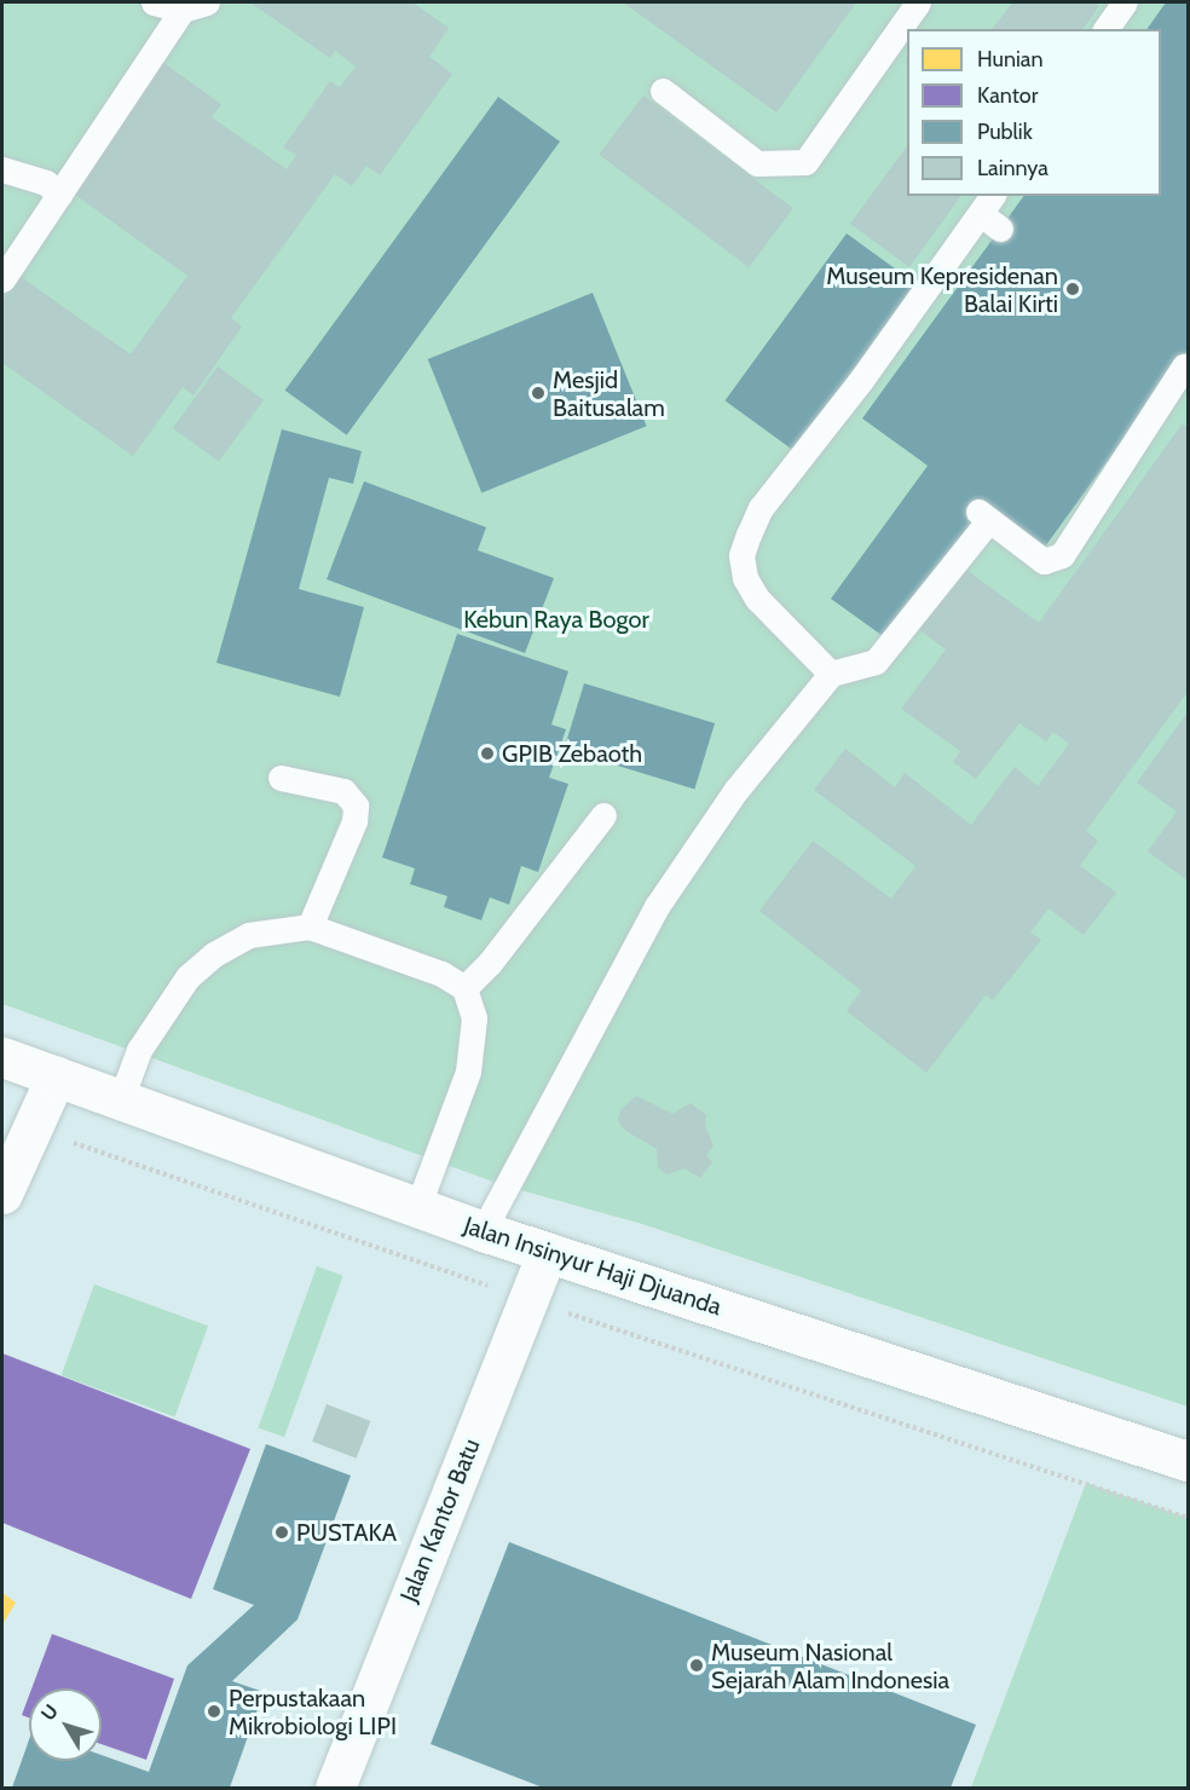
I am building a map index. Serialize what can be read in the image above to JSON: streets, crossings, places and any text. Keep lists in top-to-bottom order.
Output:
{
  "streets": {
    "main road": ["Jalan Insinyur Haji Djuanda", "Jalan Kantor Batu"]
  },
  "crossings": [
    ["Jalan Insinyur Haji Djuanda", "Jalan Kantor Batu"]
  ],
  "parks": ["Kebun Raya Bogor"],
  "places": [
    "Museum Kepresidenan Balai Kirti",
    "Mesjid Baitusalam",
    "GPIB Zebaoth",
    "PUSTAKA",
    "Museum Nasional Sejarah Alam Indonesia",
    "Perpustakaan Mikrobiologi LIPI"
  ],
  "legend": [
    "Hunian",
    "Kantor",
    "Publik",
    "Lainnya"
  ],
  "north": "top left"
}
